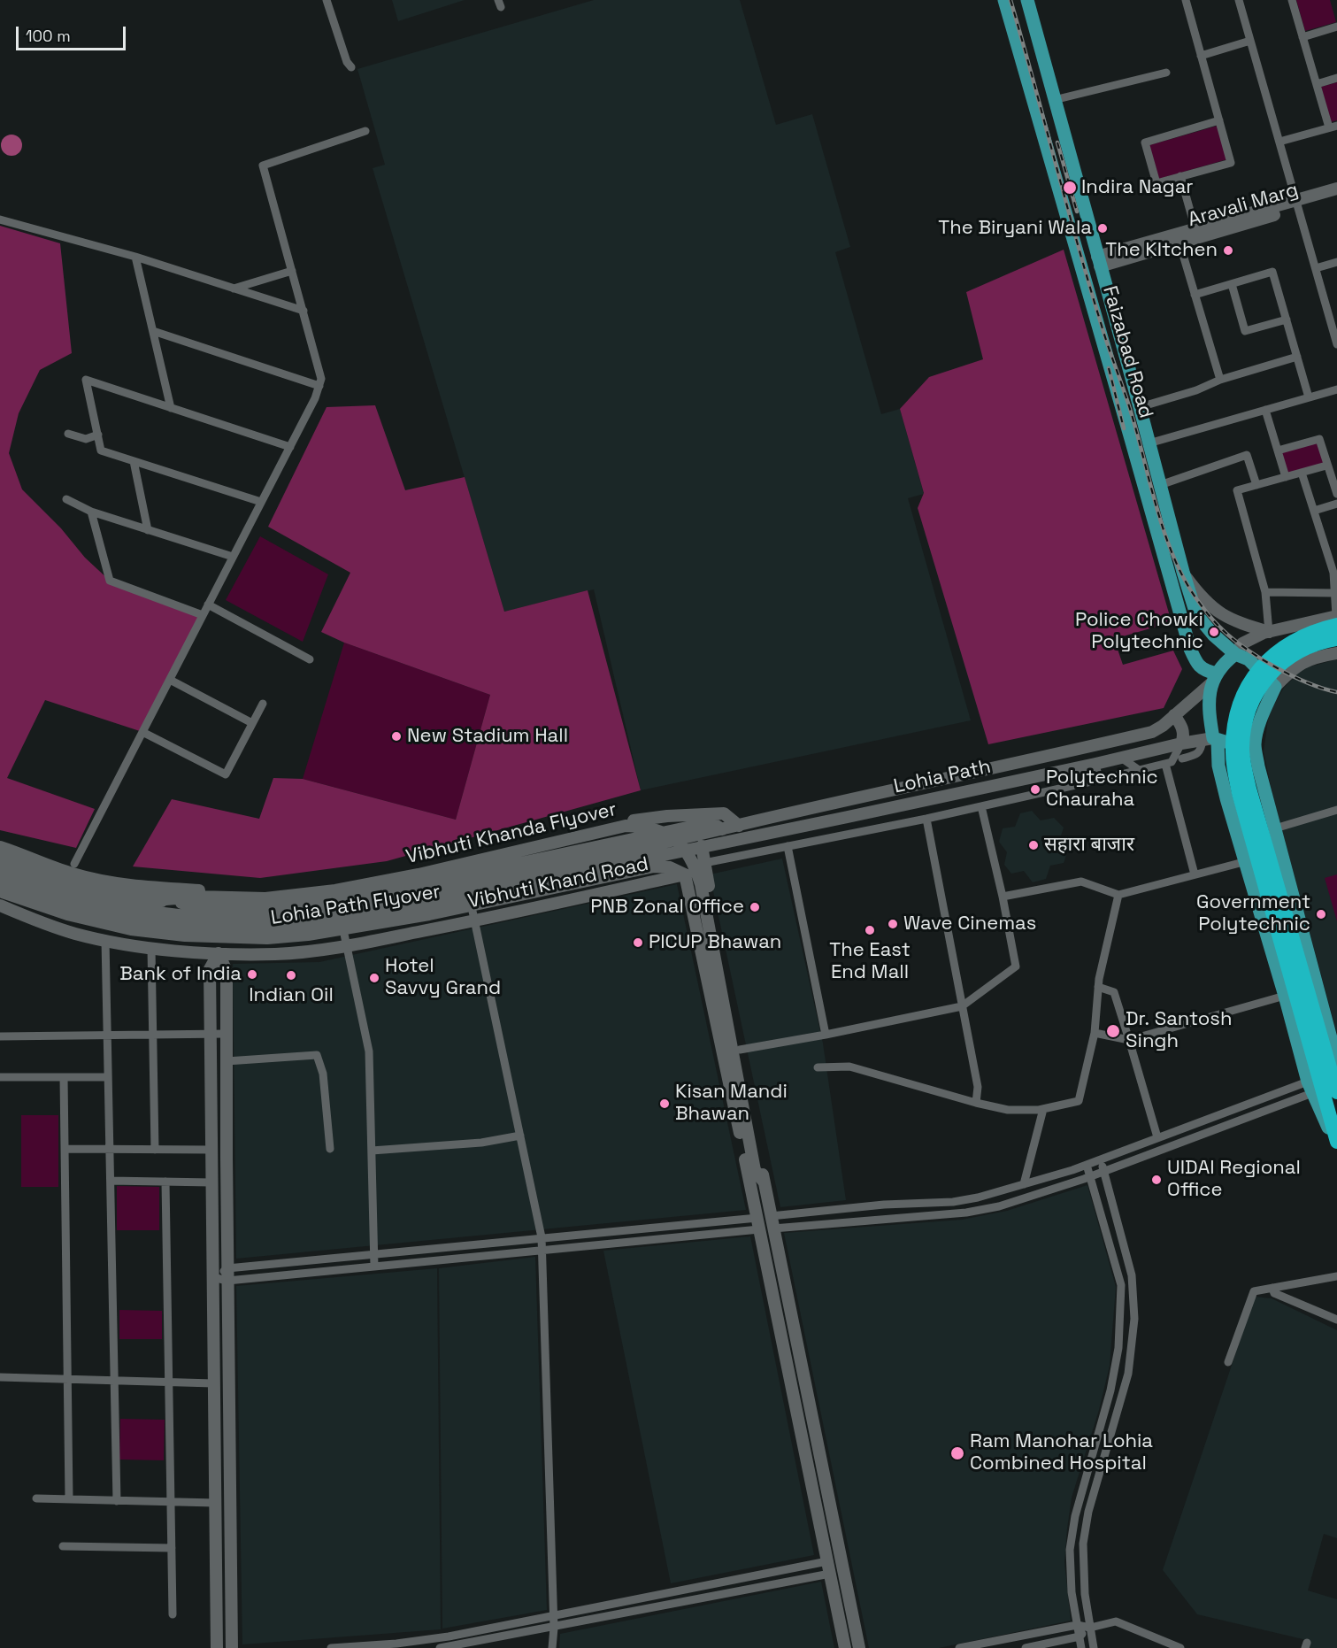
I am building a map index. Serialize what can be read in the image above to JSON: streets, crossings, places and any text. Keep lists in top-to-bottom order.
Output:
{
  "streets": {
    "main road": [
      "Aravali Marg",
      "Faizabad Road",
      "Lohia Path",
      "Vibhuti Khanda Flyover",
      "Vibhuti Khand Road",
      "Lohia Path Flyover"
    ]
  },
  "crossings": [
    ["Aravali Marg", "Faizabad Road"],
    ["Faizabad Road", "Lohia Path"],
    ["Lohia Path", "Lohia Path Flyover"],
    ["Vibhuti Khanda Flyover", "Lohia Path Flyover"],
    ["Vibhuti Khand Road", "Lohia Path Flyover"]
  ],
  "places": [
    "Indira Nagar",
    "The Biryani Wala",
    "The KItchen",
    "Police Chowki Polytechnic",
    "New Stadium Hall",
    "Polytechnic Chauraha",
    "सहारा बाजार",
    "PNB Zonal Office",
    "Government Polytechnic",
    "Wave Cinemas",
    "The East End Mall",
    "PICUP Bhawan",
    "Bank of India",
    "Indian Oil",
    "Hotel Savvy Grand",
    "Dr. Santosh Singh",
    "Kisan Mandi Bhawan",
    "UIDAI Regional Office",
    "Ram Manohar Lohia Combined Hospital"
  ],
  "scale_bar": "100 m"
}
